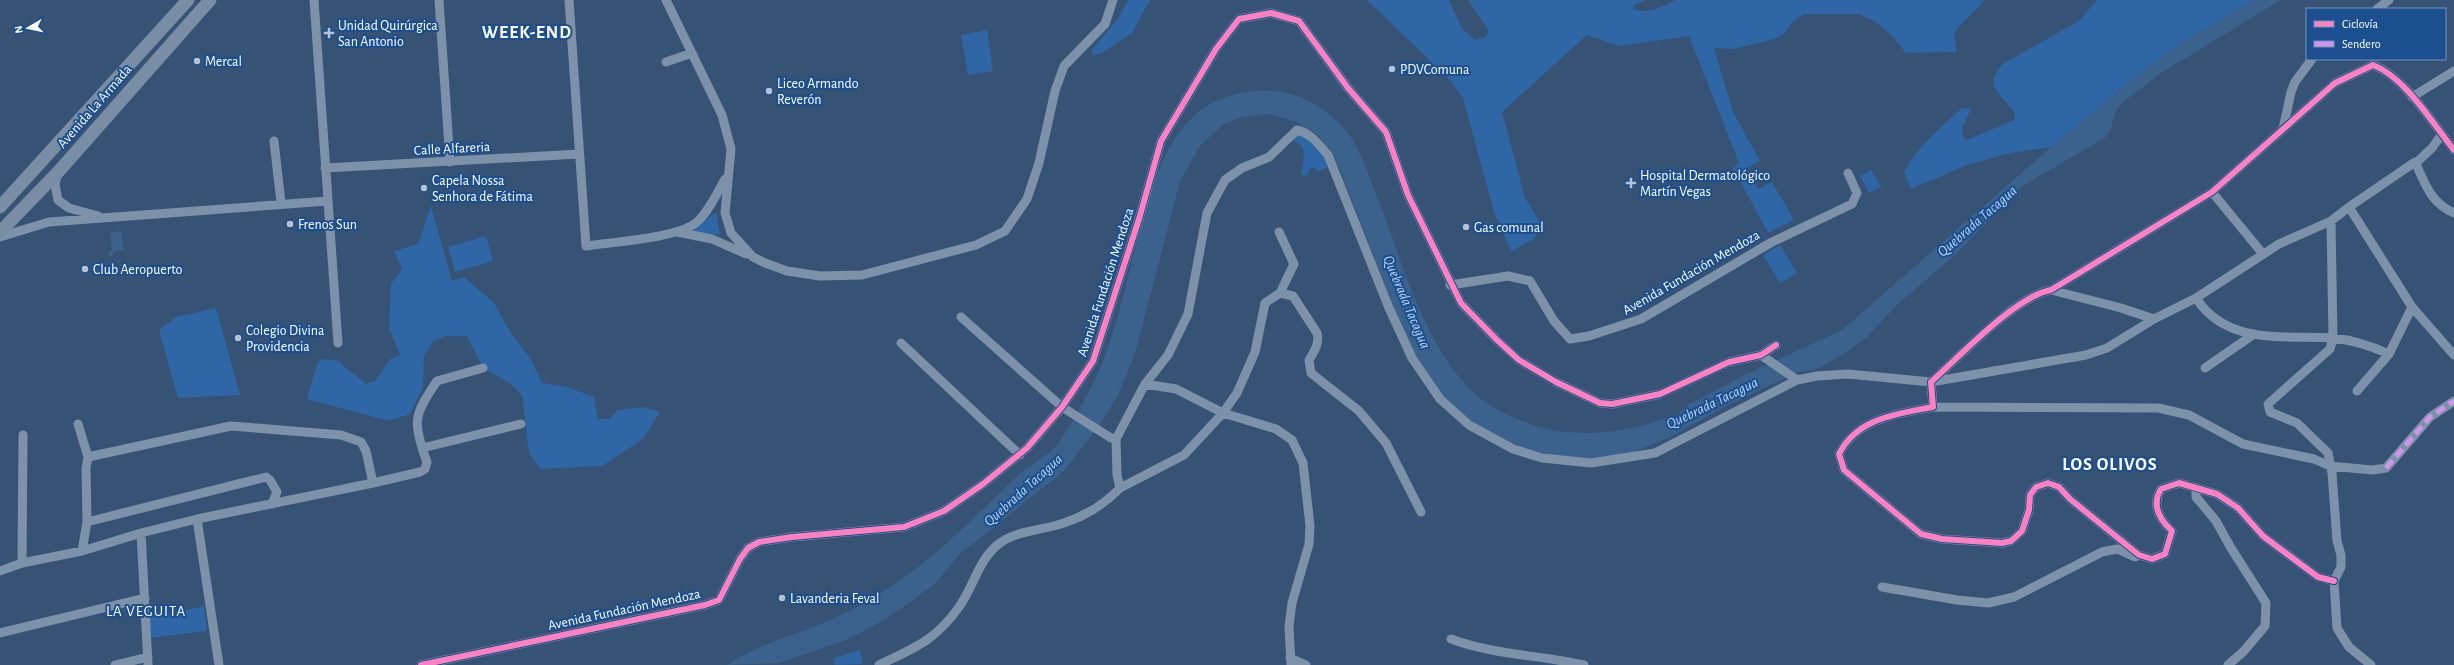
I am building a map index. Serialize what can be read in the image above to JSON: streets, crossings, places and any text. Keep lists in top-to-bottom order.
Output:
{
  "streets": {
    "main road": ["Avenida La Armada"],
    "street": ["Calle Alfareria", "Avenida Fundación Mendoza"]
  },
  "districts": ["WEEK-END", "LOS OLIVOS", "LA VEGUITA"],
  "water": ["Quebrada Tacagua"],
  "places": {
    "health": ["Unidad Quirúrgica San Antonio", "Hospital Dermatológico Martín Vegas"],
    "other": [
      "Mercal",
      "PDVComuna",
      "Liceo Armando Reverón",
      "Capela Nossa Senhora de Fátima",
      "Frenos Sun",
      "Gas comunal",
      "Club Aeropuerto",
      "Colegio Divina Providencia",
      "Lavanderia Feval"
    ]
  },
  "legend": ["Ciclovía", "Sendero"],
  "north": "left"
}
